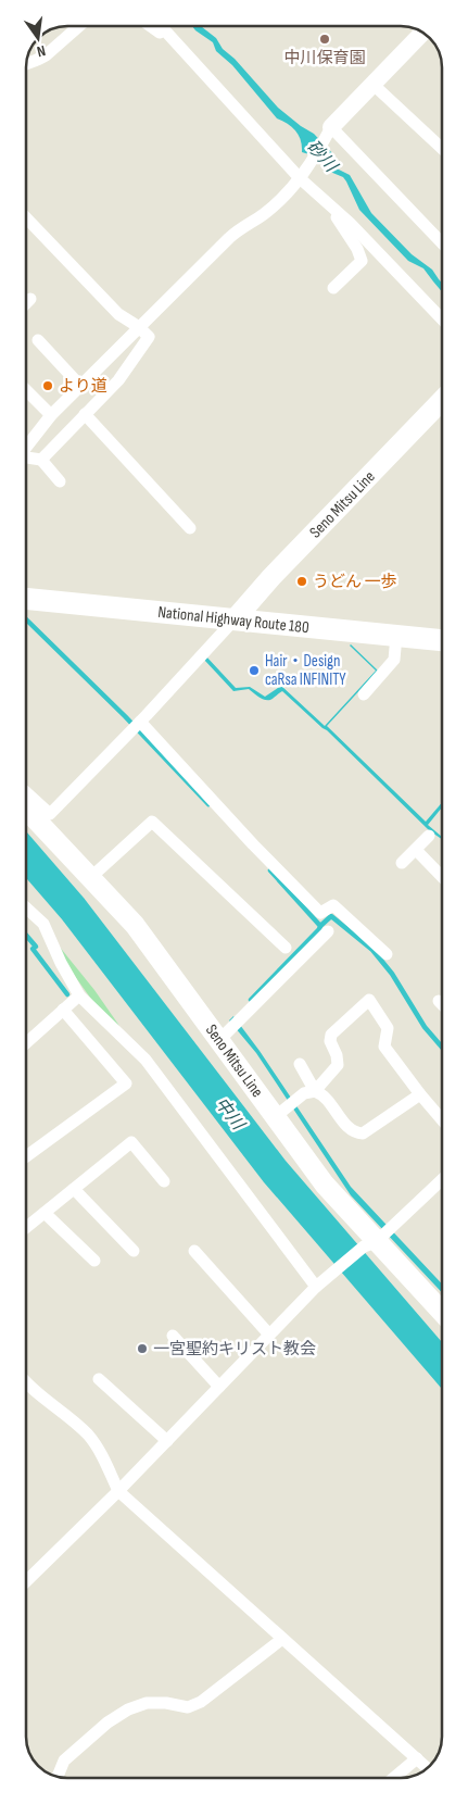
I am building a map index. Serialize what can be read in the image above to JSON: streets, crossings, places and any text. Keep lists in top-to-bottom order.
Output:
{
  "streets": {
    "highway": ["National Highway Route 180"],
    "main road": ["Seno Mitsu Line"]
  },
  "crossings": [
    ["Seno Mitsu Line", "National Highway Route 180"]
  ],
  "water": ["砂川", "中川"],
  "places": [
    "中川保育園",
    "より道",
    "うどん 一歩",
    "Hair・Design caRsa INFINITY",
    "一宮聖約キリスト教会"
  ],
  "north": "bottom"
}
